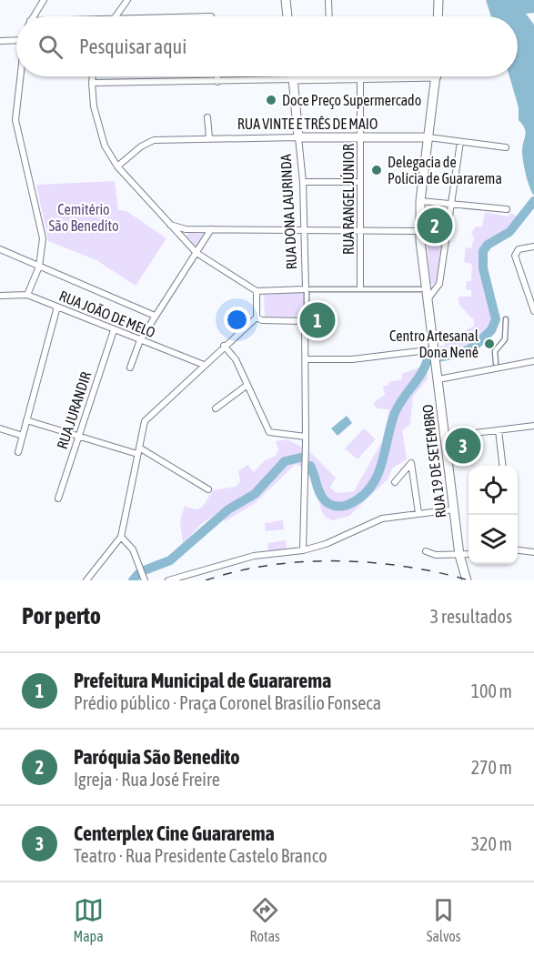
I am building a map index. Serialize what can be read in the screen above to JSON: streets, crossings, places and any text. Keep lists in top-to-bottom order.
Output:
{
  "streets": {
    "main road": ["RUA VINTE E TRÊS DE MAIO", "RUA DONA LAURINDA", "RUA 19 DE SETEMBRO"],
    "street": ["RUA RANGEL JÚNIOR", "RUA JOÃO DE MELO", "RUA JURANDIR"]
  },
  "crossings": [
    ["RUA VINTE E TRÊS DE MAIO", "RUA RANGEL JÚNIOR"],
    ["RUA VINTE E TRÊS DE MAIO", "RUA DONA LAURINDA"],
    ["RUA VINTE E TRÊS DE MAIO", "RUA 19 DE SETEMBRO"],
    ["RUA JOÃO DE MELO", "RUA JURANDIR"]
  ],
  "parks": ["Cemitério São Benedito"],
  "places": ["Doce Preço Supermercado", "Delegacia de Polícia de Guararema", "Centro Artesanal Dona Nenê"],
  "page": {
    "search": "Pesquisar aqui",
    "pins": ["2", "1", "3"],
    "heading": ["Por perto", "3 resultados"],
    "list": [
      {
        "mark": "1",
        "name": "Prefeitura Municipal de Guararema",
        "note": "Prédio público · Praça Coronel Brasílio Fonseca",
        "value": "100 m"
      },
      {
        "mark": "2",
        "name": "Paróquia São Benedito",
        "note": "Igreja · Rua José Freire",
        "value": "270 m"
      },
      {
        "mark": "3",
        "name": "Centerplex Cine Guararema",
        "note": "Teatro · Rua Presidente Castelo Branco",
        "value": "320 m"
      }
    ],
    "nav": ["Mapa", "Rotas", "Salvos"]
  }
}
